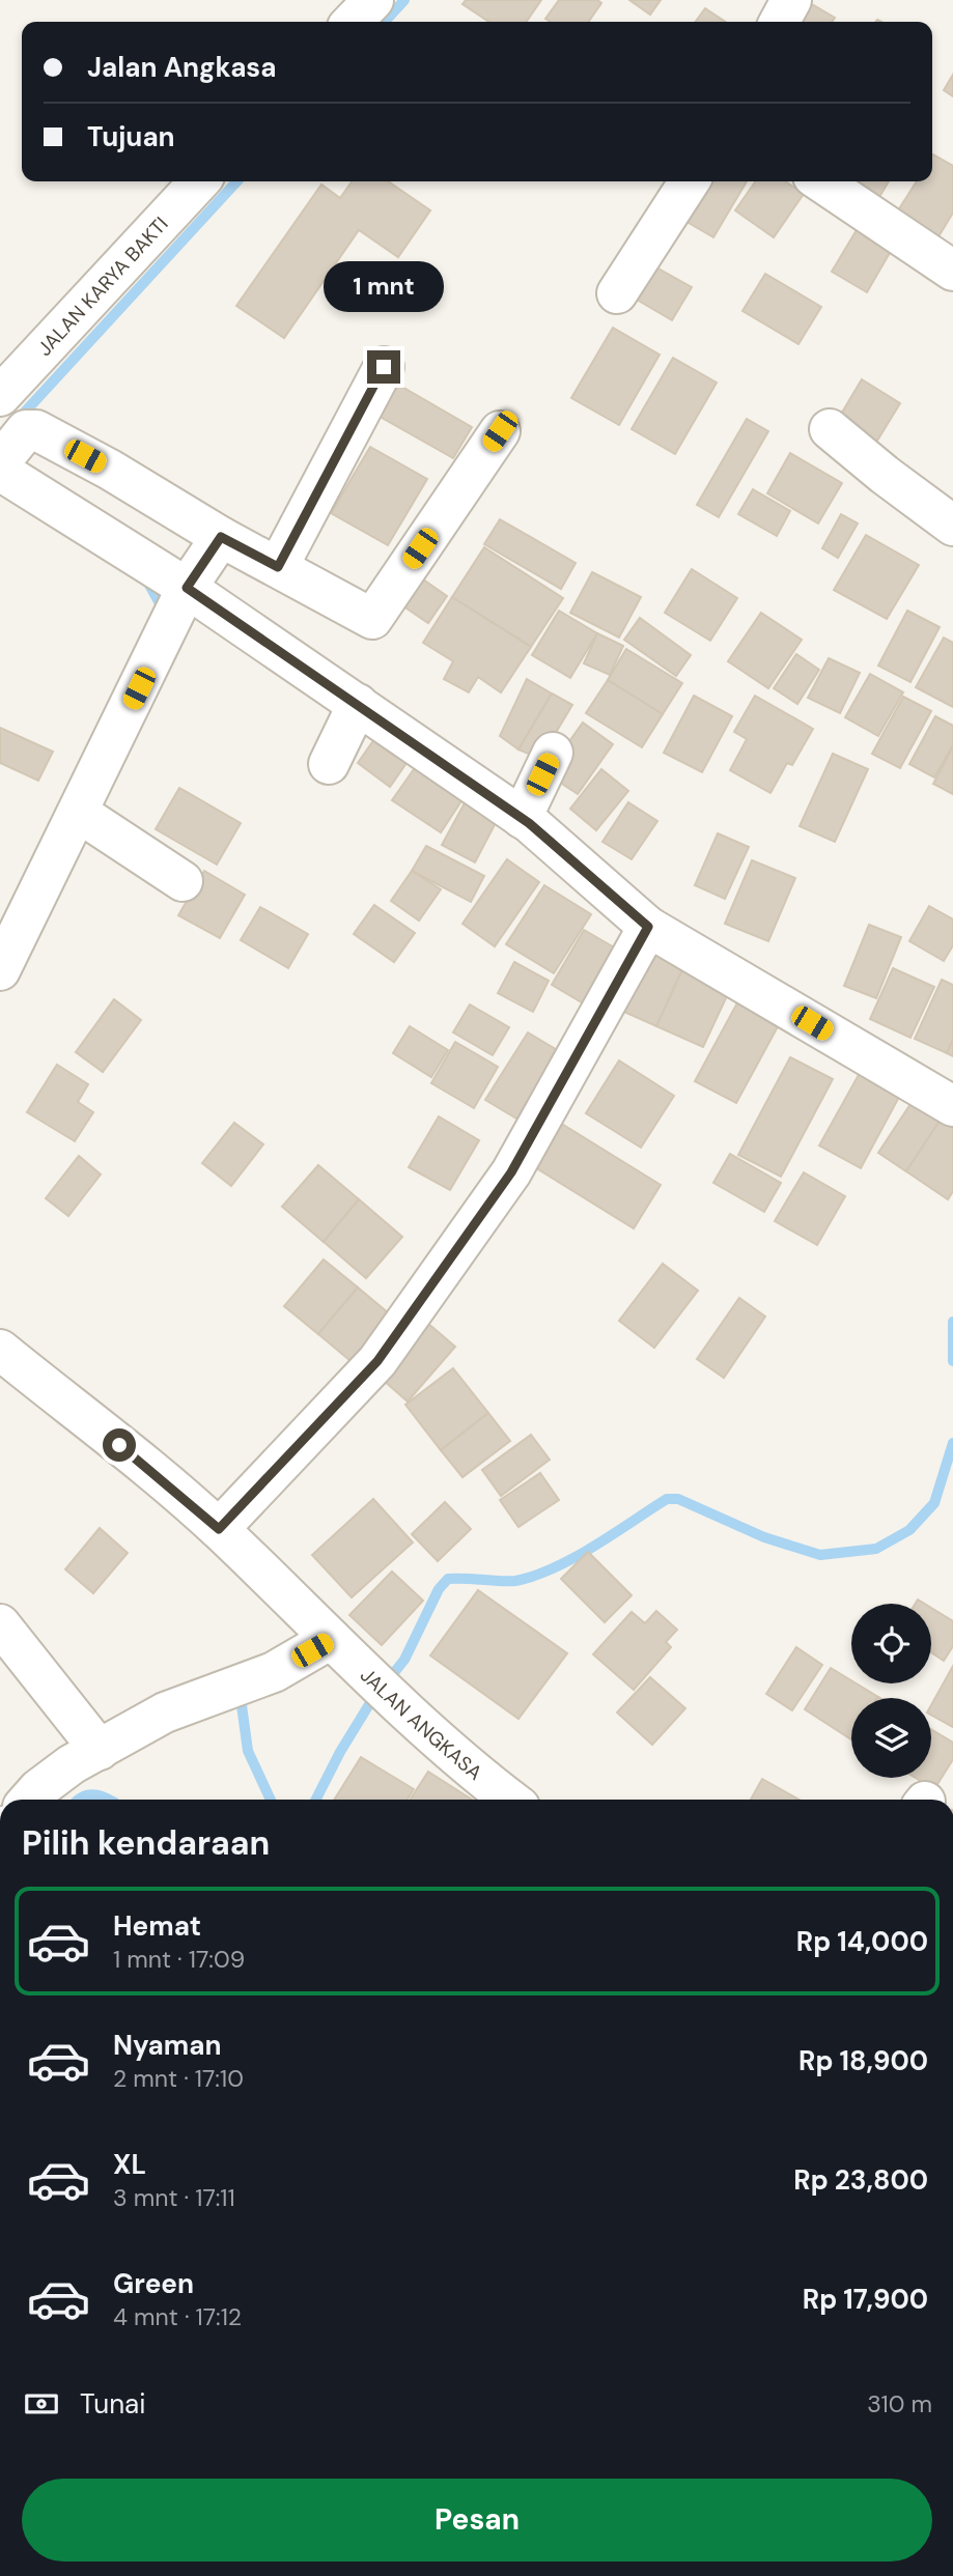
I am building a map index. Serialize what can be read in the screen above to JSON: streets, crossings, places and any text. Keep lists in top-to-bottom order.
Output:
{
  "streets": {
    "street": ["JALAN KARYA BAKTI", "JALAN ANGKASA"]
  },
  "page": {
    "banner": ["Jalan Angkasa", "Tujuan"],
    "bubble": "1 mnt",
    "heading": "Pilih kendaraan",
    "list": [
      {
        "name": "Hemat",
        "note": "1 mnt · 17:09",
        "value": "Rp 14,000"
      },
      {
        "name": "Nyaman",
        "note": "2 mnt · 17:10",
        "value": "Rp 18,900"
      },
      {
        "name": "XL",
        "note": "3 mnt · 17:11",
        "value": "Rp 23,800"
      },
      {
        "name": "Green",
        "note": "4 mnt · 17:12",
        "value": "Rp 17,900"
      }
    ],
    "pay": ["Tunai", "310 m"],
    "buttons": "Pesan"
  }
}
